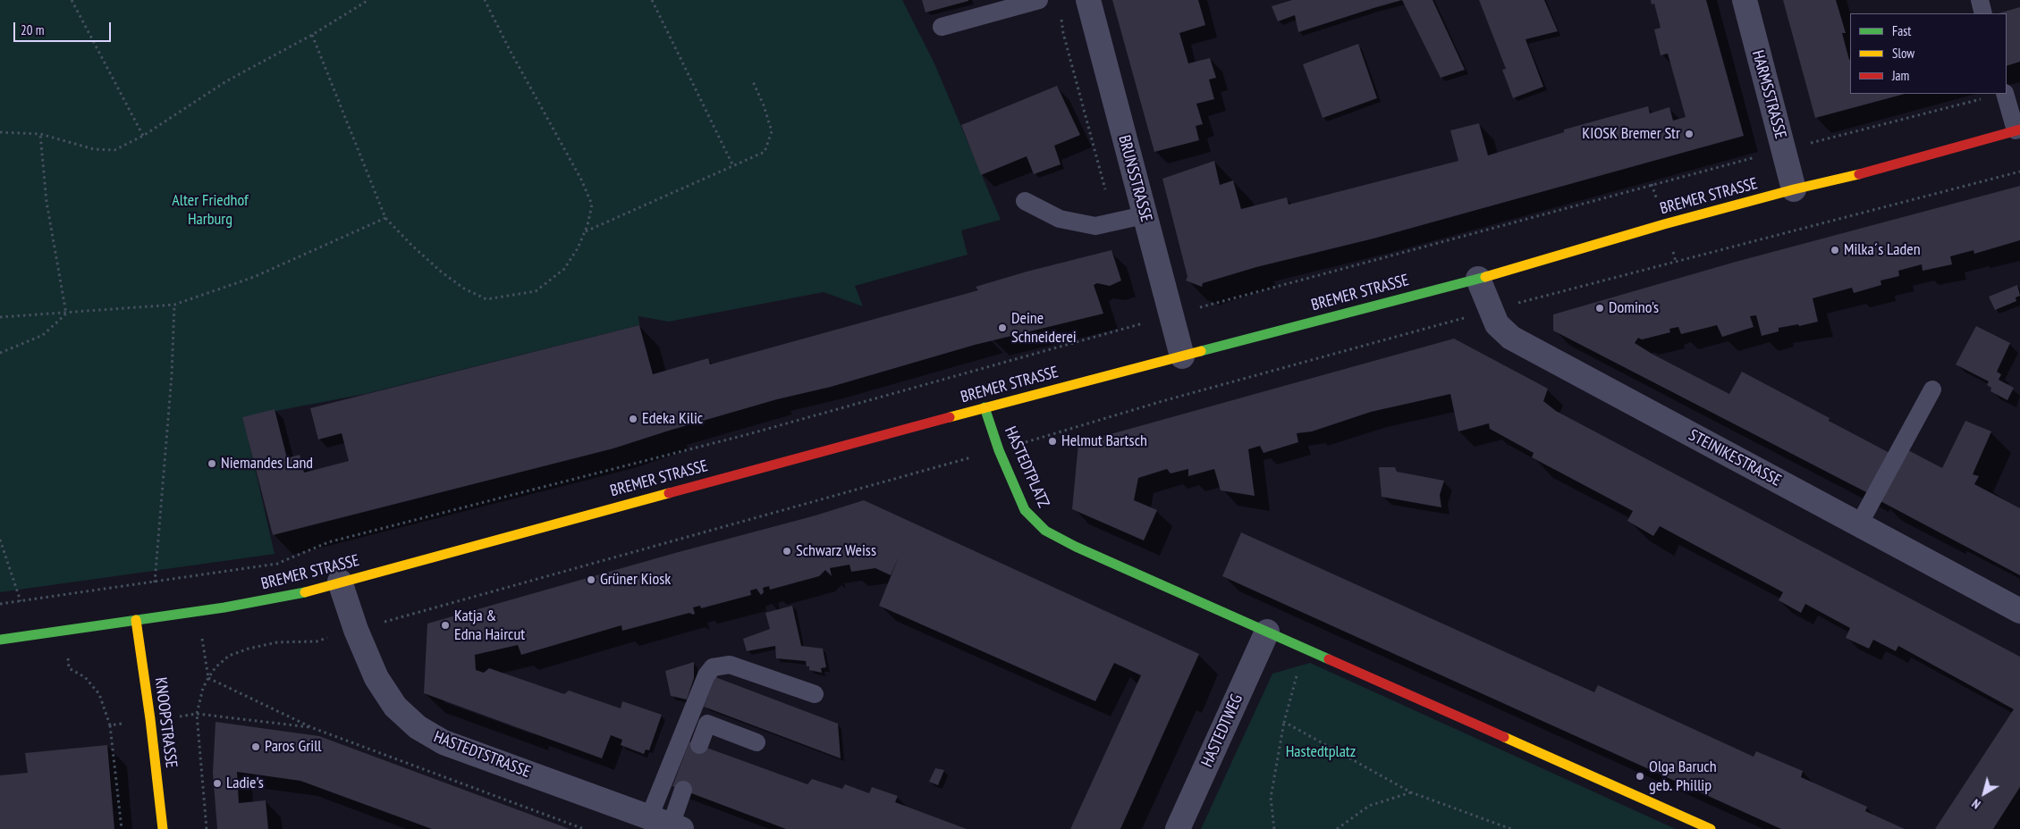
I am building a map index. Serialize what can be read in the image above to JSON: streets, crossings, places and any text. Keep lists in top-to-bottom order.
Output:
{
  "streets": {
    "main road": ["BREMER STRASSE", "HASTEDTPLATZ", "KNOOPSTRASSE"],
    "street": [
      "HARMSSTRASSE",
      "BRUNSSTRASSE",
      "STEINIKESTRASSE",
      "HASTEDTWEG",
      "HASTEDTSTRASSE"
    ]
  },
  "crossings": [
    ["HARMSSTRASSE", "BREMER STRASSE"],
    ["BRUNSSTRASSE", "BREMER STRASSE"],
    ["BREMER STRASSE", "STEINIKESTRASSE"],
    ["BREMER STRASSE", "HASTEDTPLATZ"],
    ["BREMER STRASSE", "KNOOPSTRASSE"],
    ["BREMER STRASSE", "HASTEDTSTRASSE"],
    ["HASTEDTPLATZ", "HASTEDTWEG"]
  ],
  "parks": ["Alter Friedhof Harburg", "Hastedtplatz"],
  "places": [
    "KIOSK Bremer Str",
    "Milka´s Laden",
    "Domino's",
    "Deine Schneiderei",
    "Edeka Kilic",
    "Helmut Bartsch",
    "Niemandes Land",
    "Schwarz Weiss",
    "Grüner Kiosk",
    "Katja & Edna Haircut",
    "Paros Grill",
    "Olga Baruch geb. Phillip",
    "Ladie's"
  ],
  "legend": ["Fast", "Slow", "Jam"],
  "scale_bar": "20 m",
  "north": "bottom left"
}
